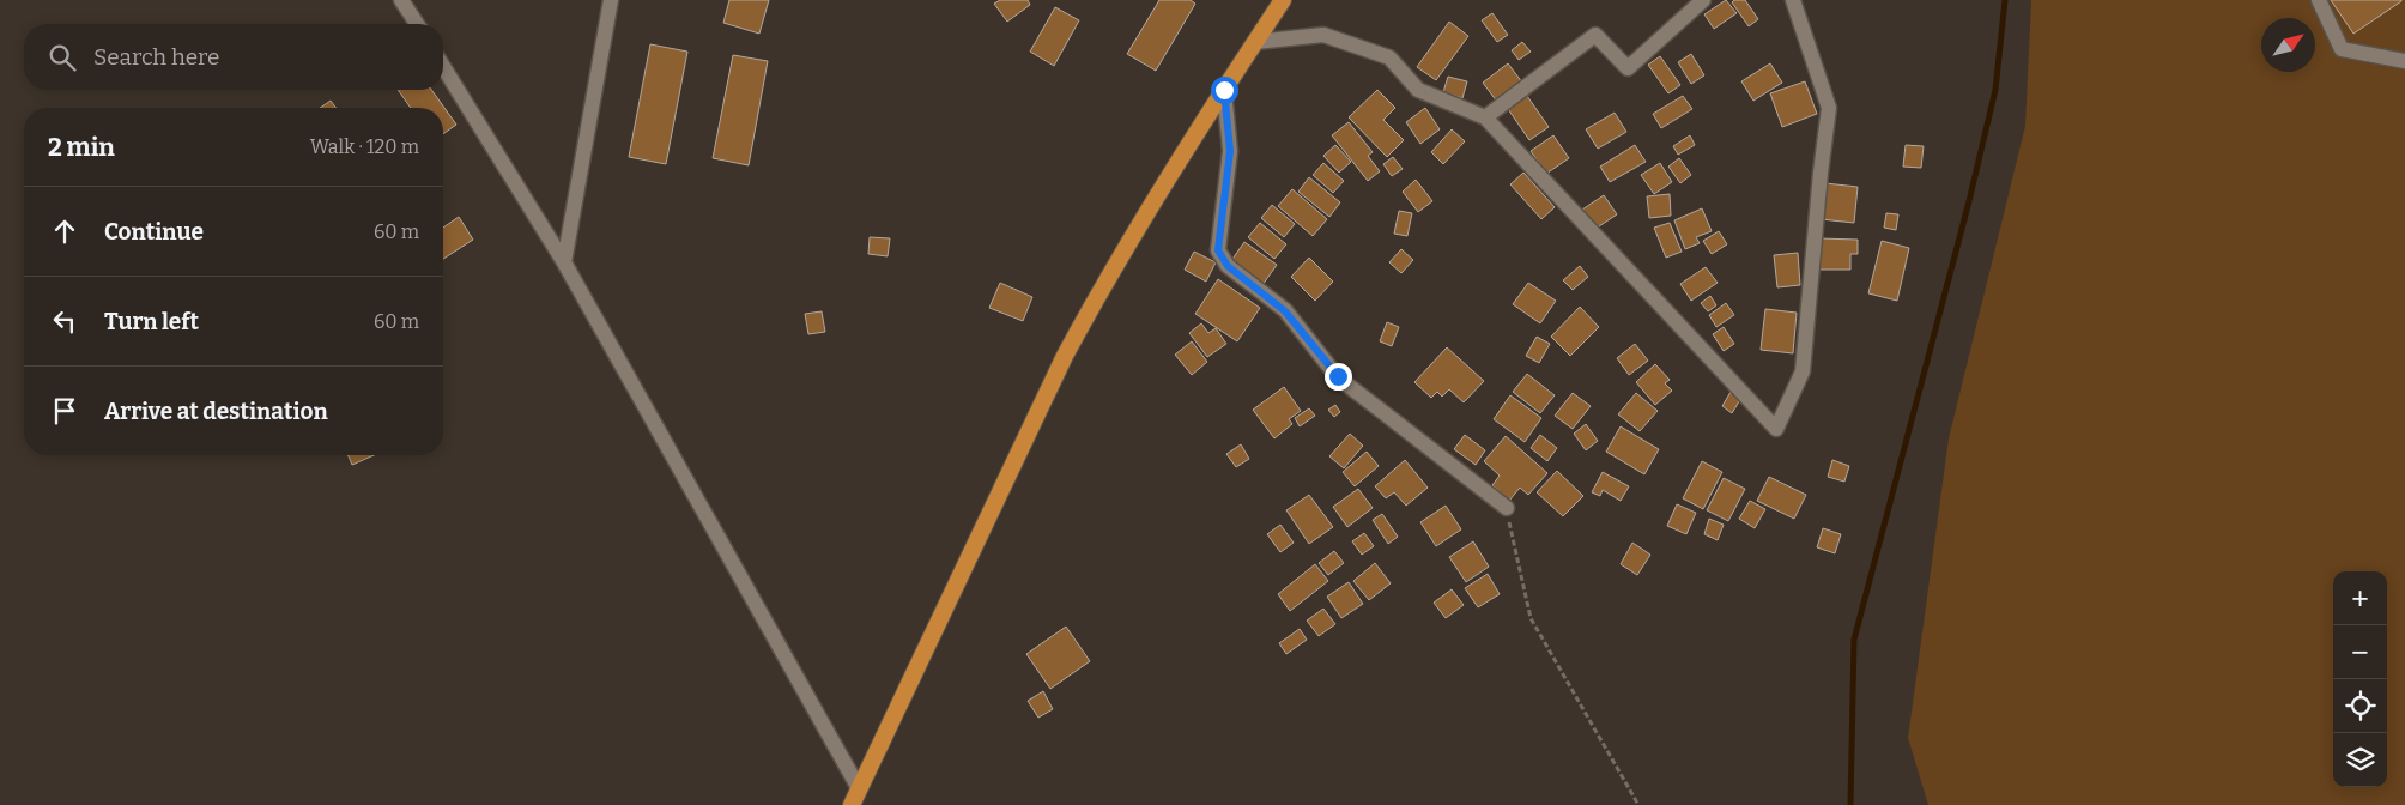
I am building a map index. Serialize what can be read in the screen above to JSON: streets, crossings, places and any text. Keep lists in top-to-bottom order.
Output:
{
  "north": "top right",
  "page": {
    "search": "Search here",
    "heading": ["2 min", "Walk · 120 m"],
    "list": [
      ["Continue", "60 m"],
      ["Turn left", "60 m"],
      "Arrive at destination"
    ],
    "map_buttons": ["+", "−"]
  }
}
